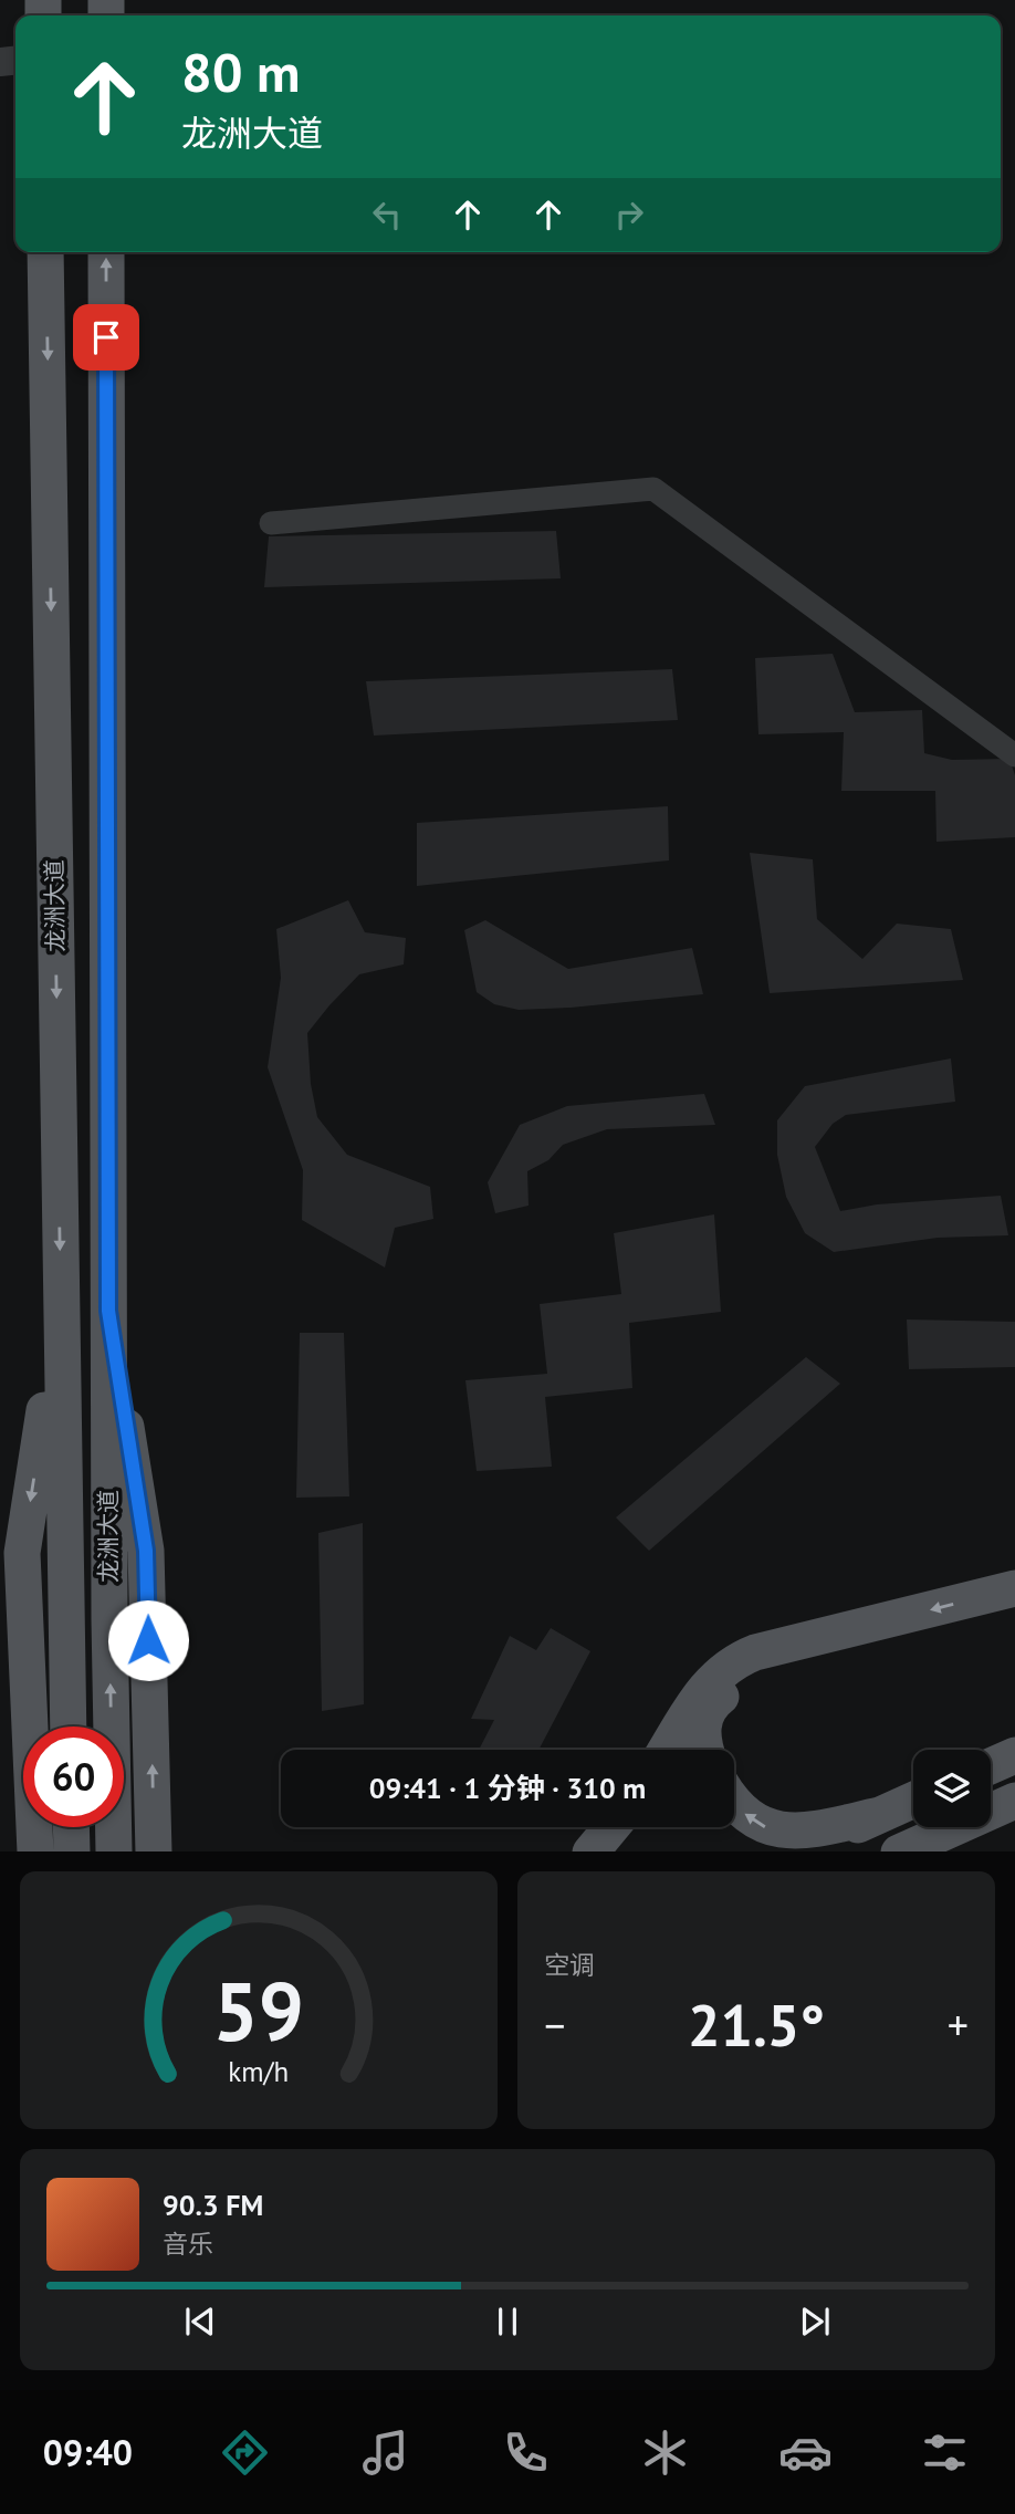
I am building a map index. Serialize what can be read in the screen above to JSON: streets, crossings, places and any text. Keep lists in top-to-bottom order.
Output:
{
  "streets": {
    "main road": ["龙洲大道"]
  },
  "page": {
    "turn": ["80 m", "龙洲大道"],
    "limit": "60",
    "trip": "09:41 · 1 分钟 · 310 m",
    "tile": "空调",
    "heat": ["−", "21.5°", "+"],
    "song": ["90.3 FM", "音乐"],
    "tabs": "09:40",
    "gauge": ["59", "km/h"]
  }
}
